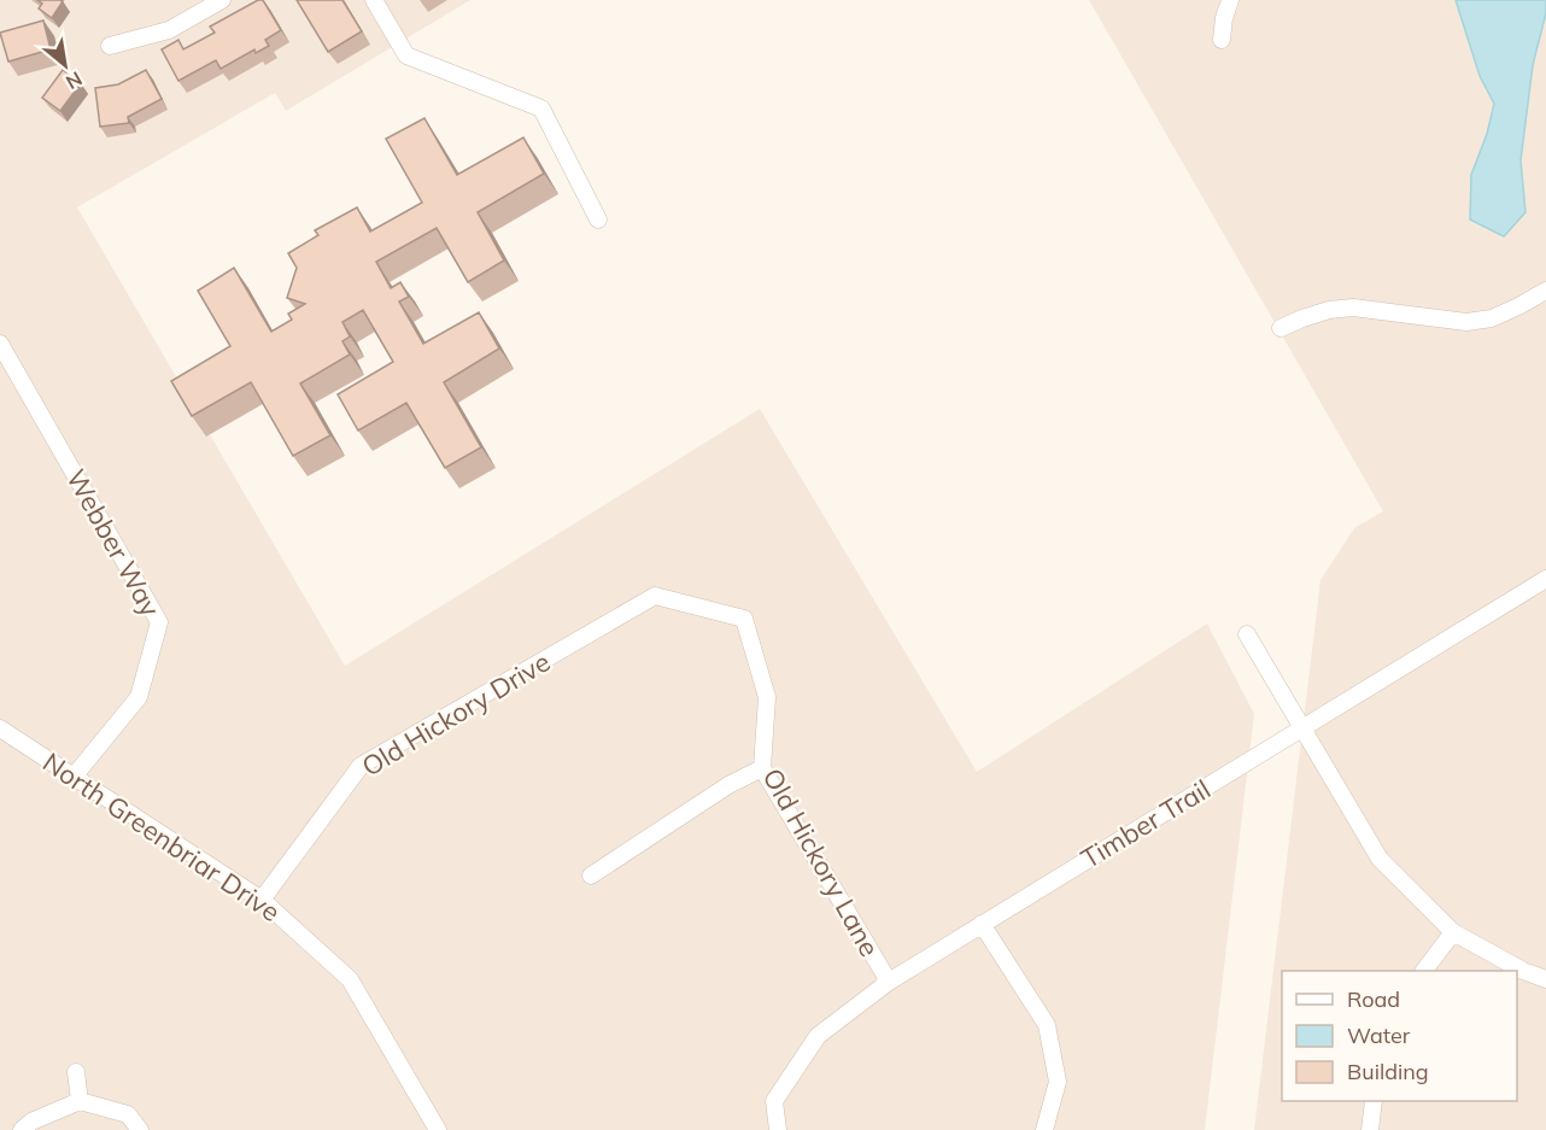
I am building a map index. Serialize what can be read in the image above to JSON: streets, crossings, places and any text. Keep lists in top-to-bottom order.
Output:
{
  "streets": {
    "street": [
      "Webber Way",
      "Old Hickory Drive",
      "Timber Trail",
      "North Greenbriar Drive",
      "Old Hickory Lane"
    ]
  },
  "crossings": [
    ["Webber Way", "North Greenbriar Drive"],
    ["Old Hickory Drive", "North Greenbriar Drive"],
    ["Old Hickory Drive", "Old Hickory Lane"],
    ["Timber Trail", "Old Hickory Lane"]
  ],
  "legend": ["Road", "Water", "Building"],
  "north": "bottom right"
}
